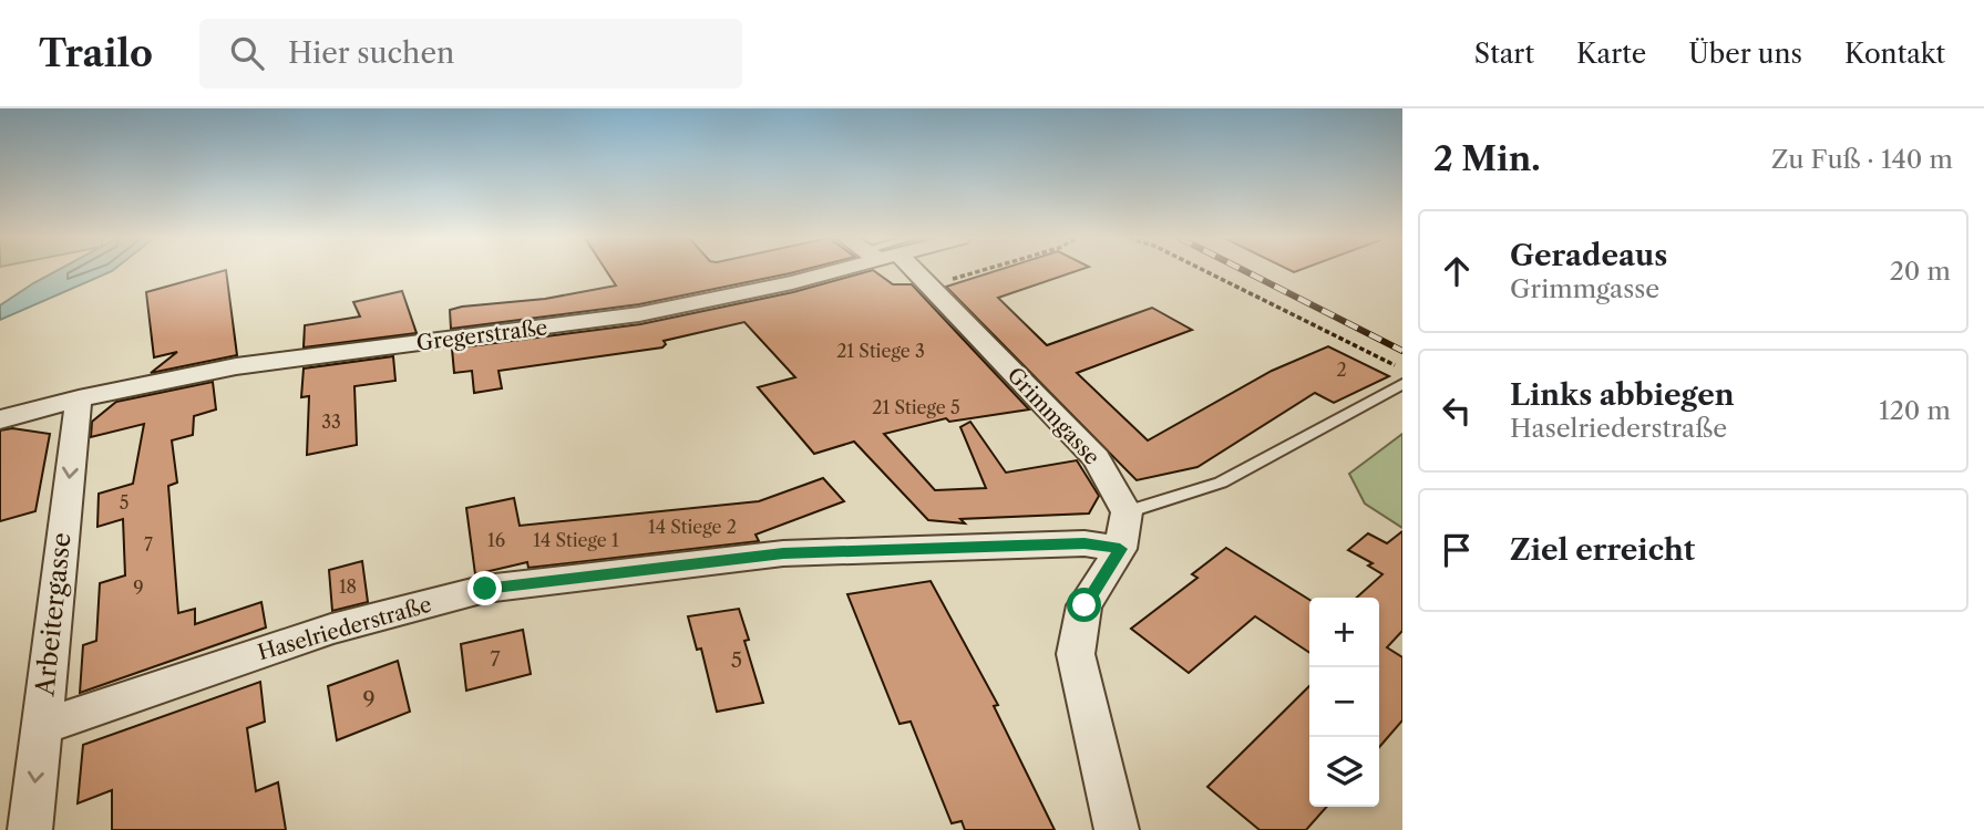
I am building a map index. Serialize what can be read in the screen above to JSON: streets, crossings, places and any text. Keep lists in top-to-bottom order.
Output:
{
  "streets": {
    "street": [
      "Gregerstraße",
      "Grimmgasse",
      "Arbeitergasse",
      "Haselriederstraße"
    ]
  },
  "crossings": [
    ["Gregerstraße", "Arbeitergasse"],
    ["Arbeitergasse", "Haselriederstraße"]
  ],
  "one_way": ["Arbeitergasse"],
  "house_numbers": [
    "21 Stiege 3",
    "2",
    "21 Stiege 5",
    "33",
    "5",
    "14 Stiege 2",
    "16",
    "14 Stiege 1",
    "7",
    "18",
    "9",
    "7",
    "5",
    "9"
  ],
  "page": {
    "header": "Trailo",
    "search": "Hier suchen",
    "nav": [
      "Start",
      "Karte",
      "Über uns",
      "Kontakt"
    ],
    "heading": ["2 Min.", "Zu Fuß · 140 m"],
    "list": [
      ["Geradeaus", "Grimmgasse", "20 m"],
      ["Links abbiegen", "Haselriederstraße", "120 m"],
      "Ziel erreicht"
    ],
    "map_buttons": ["+", "−"]
  }
}
